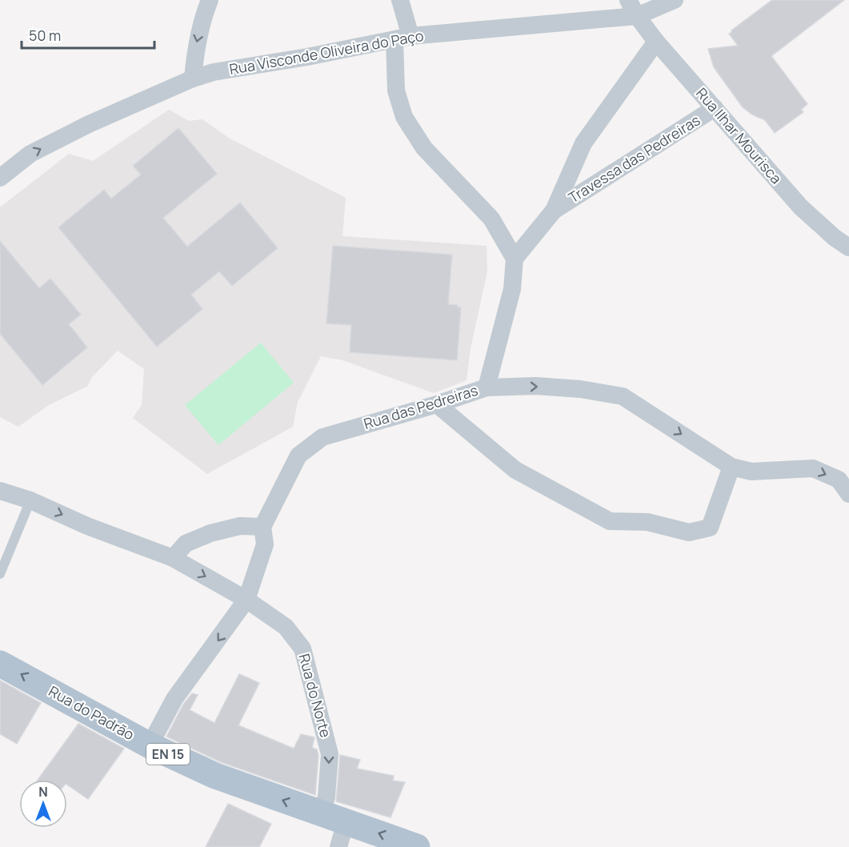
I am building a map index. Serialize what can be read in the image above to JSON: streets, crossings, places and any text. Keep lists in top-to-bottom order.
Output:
{
  "streets": {
    "main road": ["Rua do Padrão", "EN 15"],
    "street": [
      "Rua Visconde Oliveira do Paço",
      "Rua Ilhar Mourisca",
      "Travessa das Pedreiras",
      "Rua das Pedreiras",
      "Rua do Norte"
    ]
  },
  "crossings": [
    ["Rua Visconde Oliveira do Paço", "Rua Ilhar Mourisca"],
    ["Rua Ilhar Mourisca", "Travessa das Pedreiras"],
    ["Rua das Pedreiras", "Rua do Norte"],
    ["Rua das Pedreiras", "Rua do Padrão"],
    ["Rua do Norte", "Rua do Padrão"]
  ],
  "one_way": ["Rua do Norte", "Rua do Padrão"],
  "scale_bar": "50 m",
  "north": "top"
}
